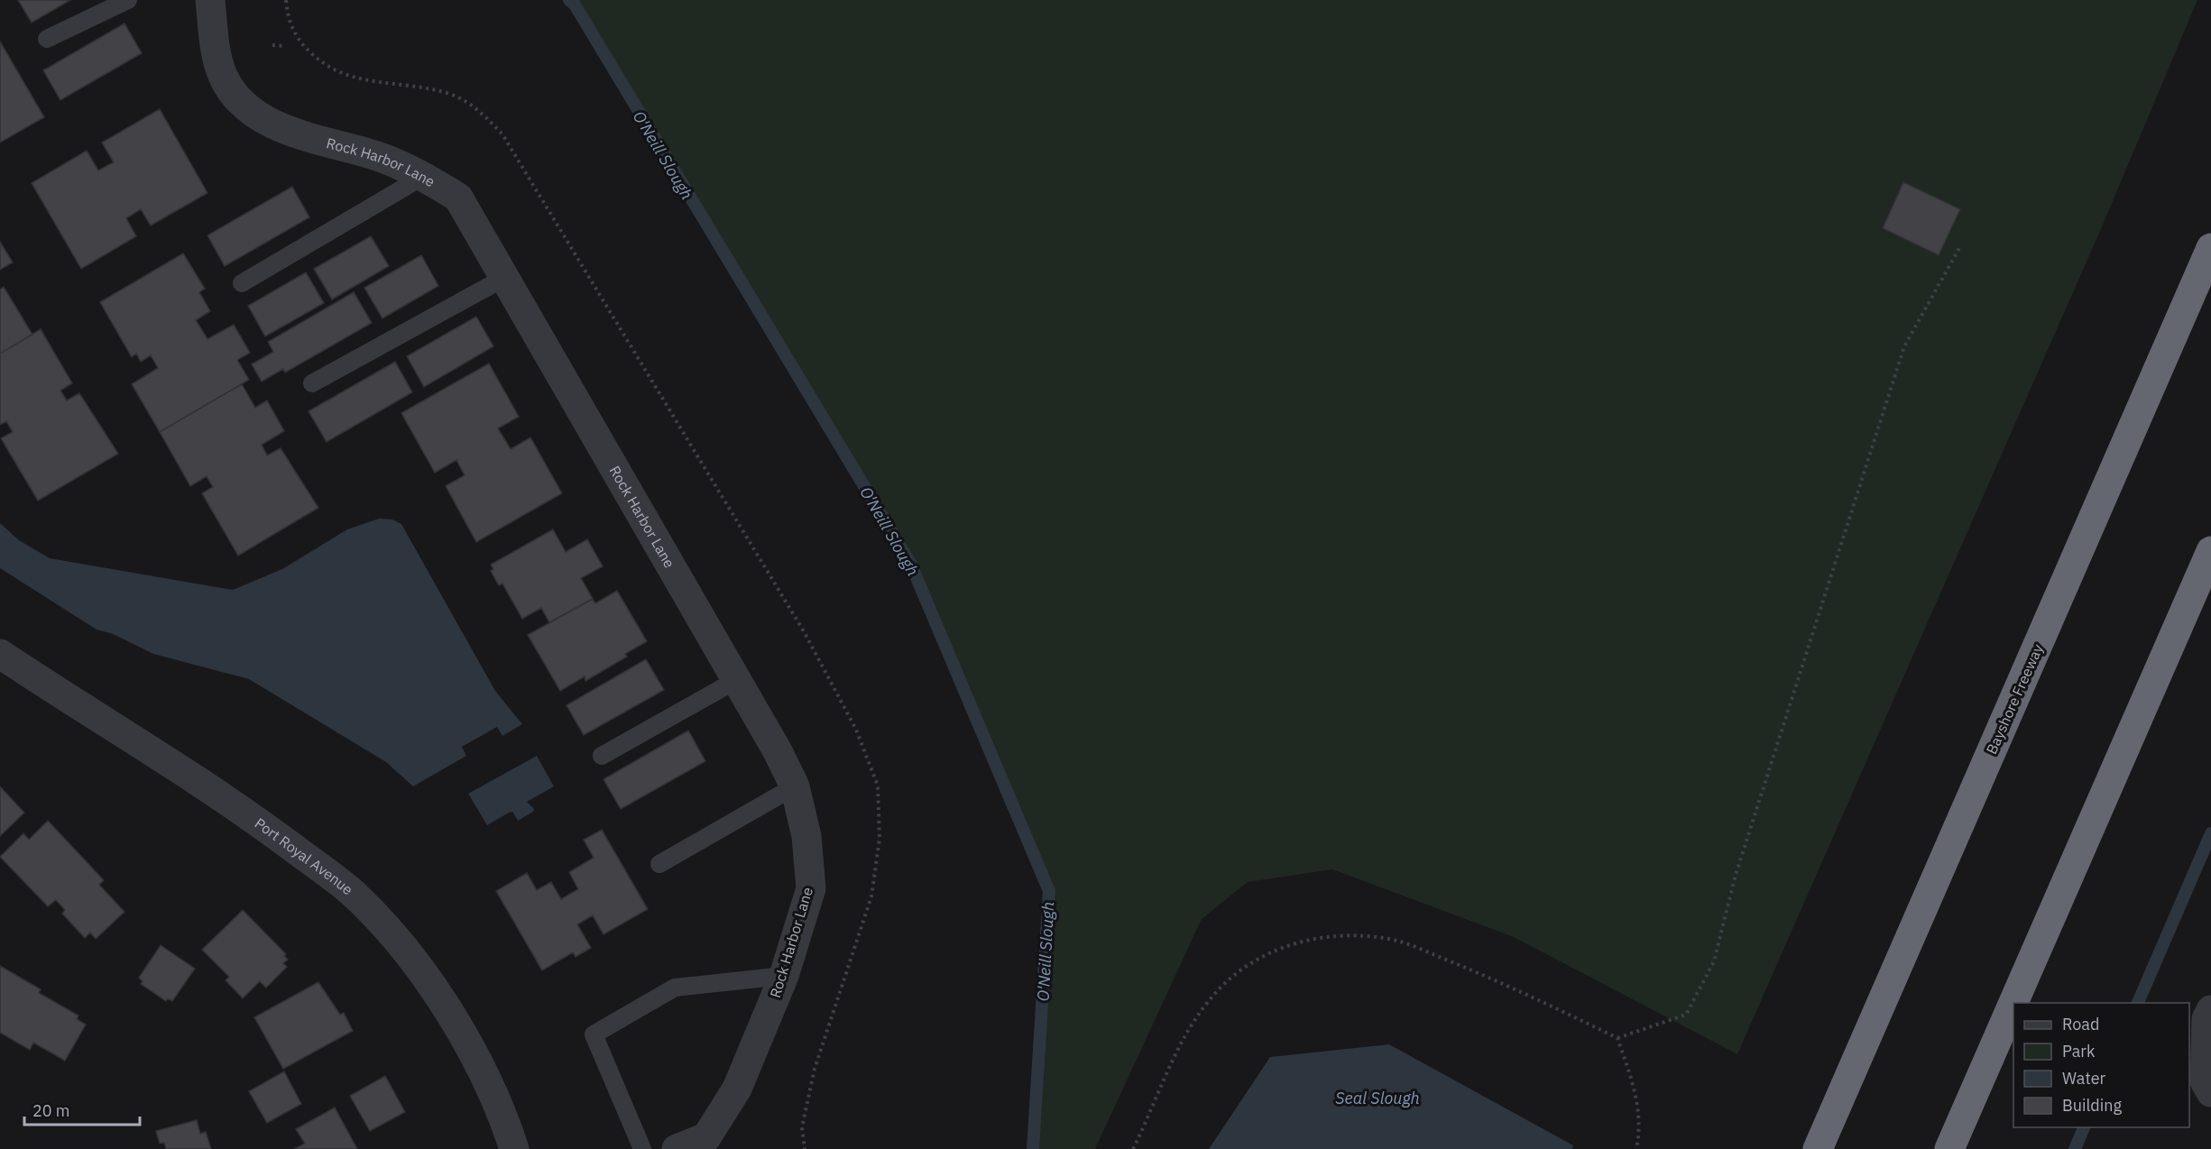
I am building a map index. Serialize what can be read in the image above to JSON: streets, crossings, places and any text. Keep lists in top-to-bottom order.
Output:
{
  "streets": {
    "highway": ["Bayshore Freeway"],
    "street": ["Rock Harbor Lane", "Port Royal Avenue"]
  },
  "water": ["O'Neill Slough", "Seal Slough"],
  "legend": [
    "Road",
    "Park",
    "Water",
    "Building"
  ],
  "scale_bar": "20 m"
}
